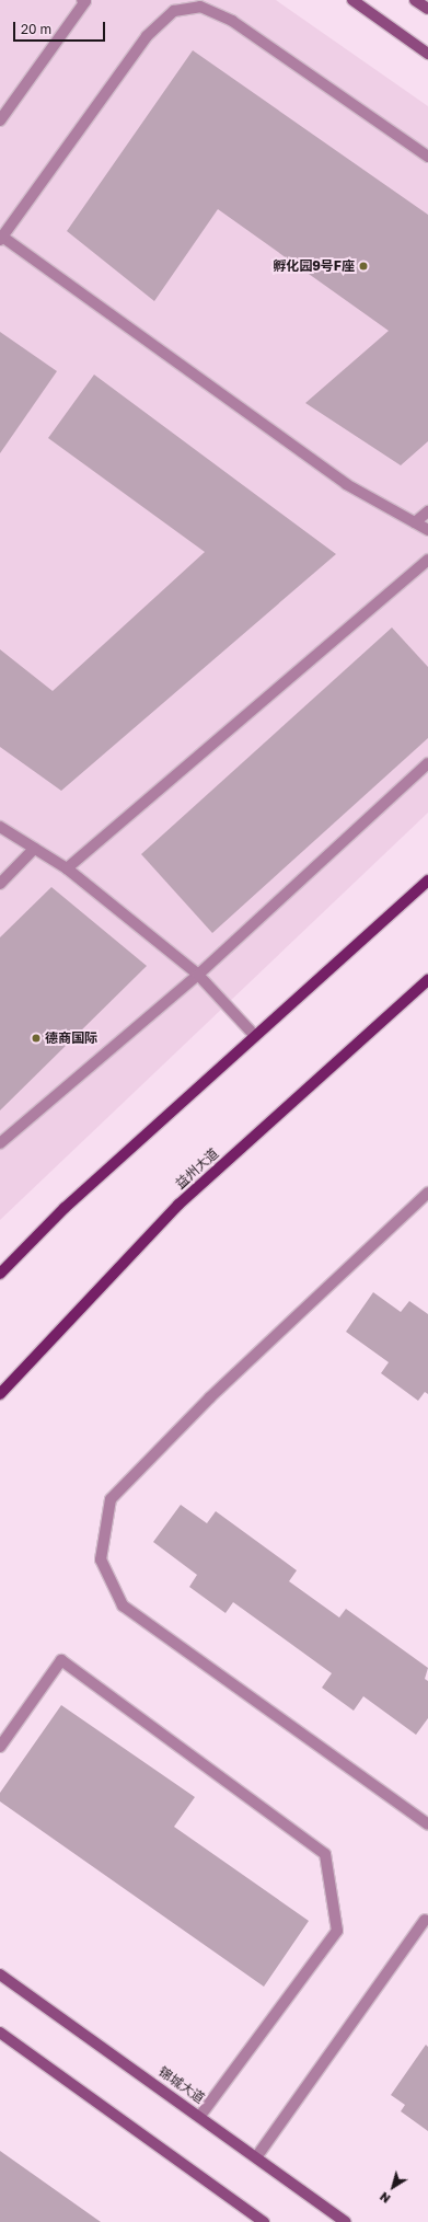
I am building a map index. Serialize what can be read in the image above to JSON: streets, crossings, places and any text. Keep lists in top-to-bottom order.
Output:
{
  "streets": {
    "main road": ["益州大道", "锦城大道"]
  },
  "places": ["孵化园9号F座", "德商国际"],
  "scale_bar": "20 m",
  "north": "bottom left"
}
